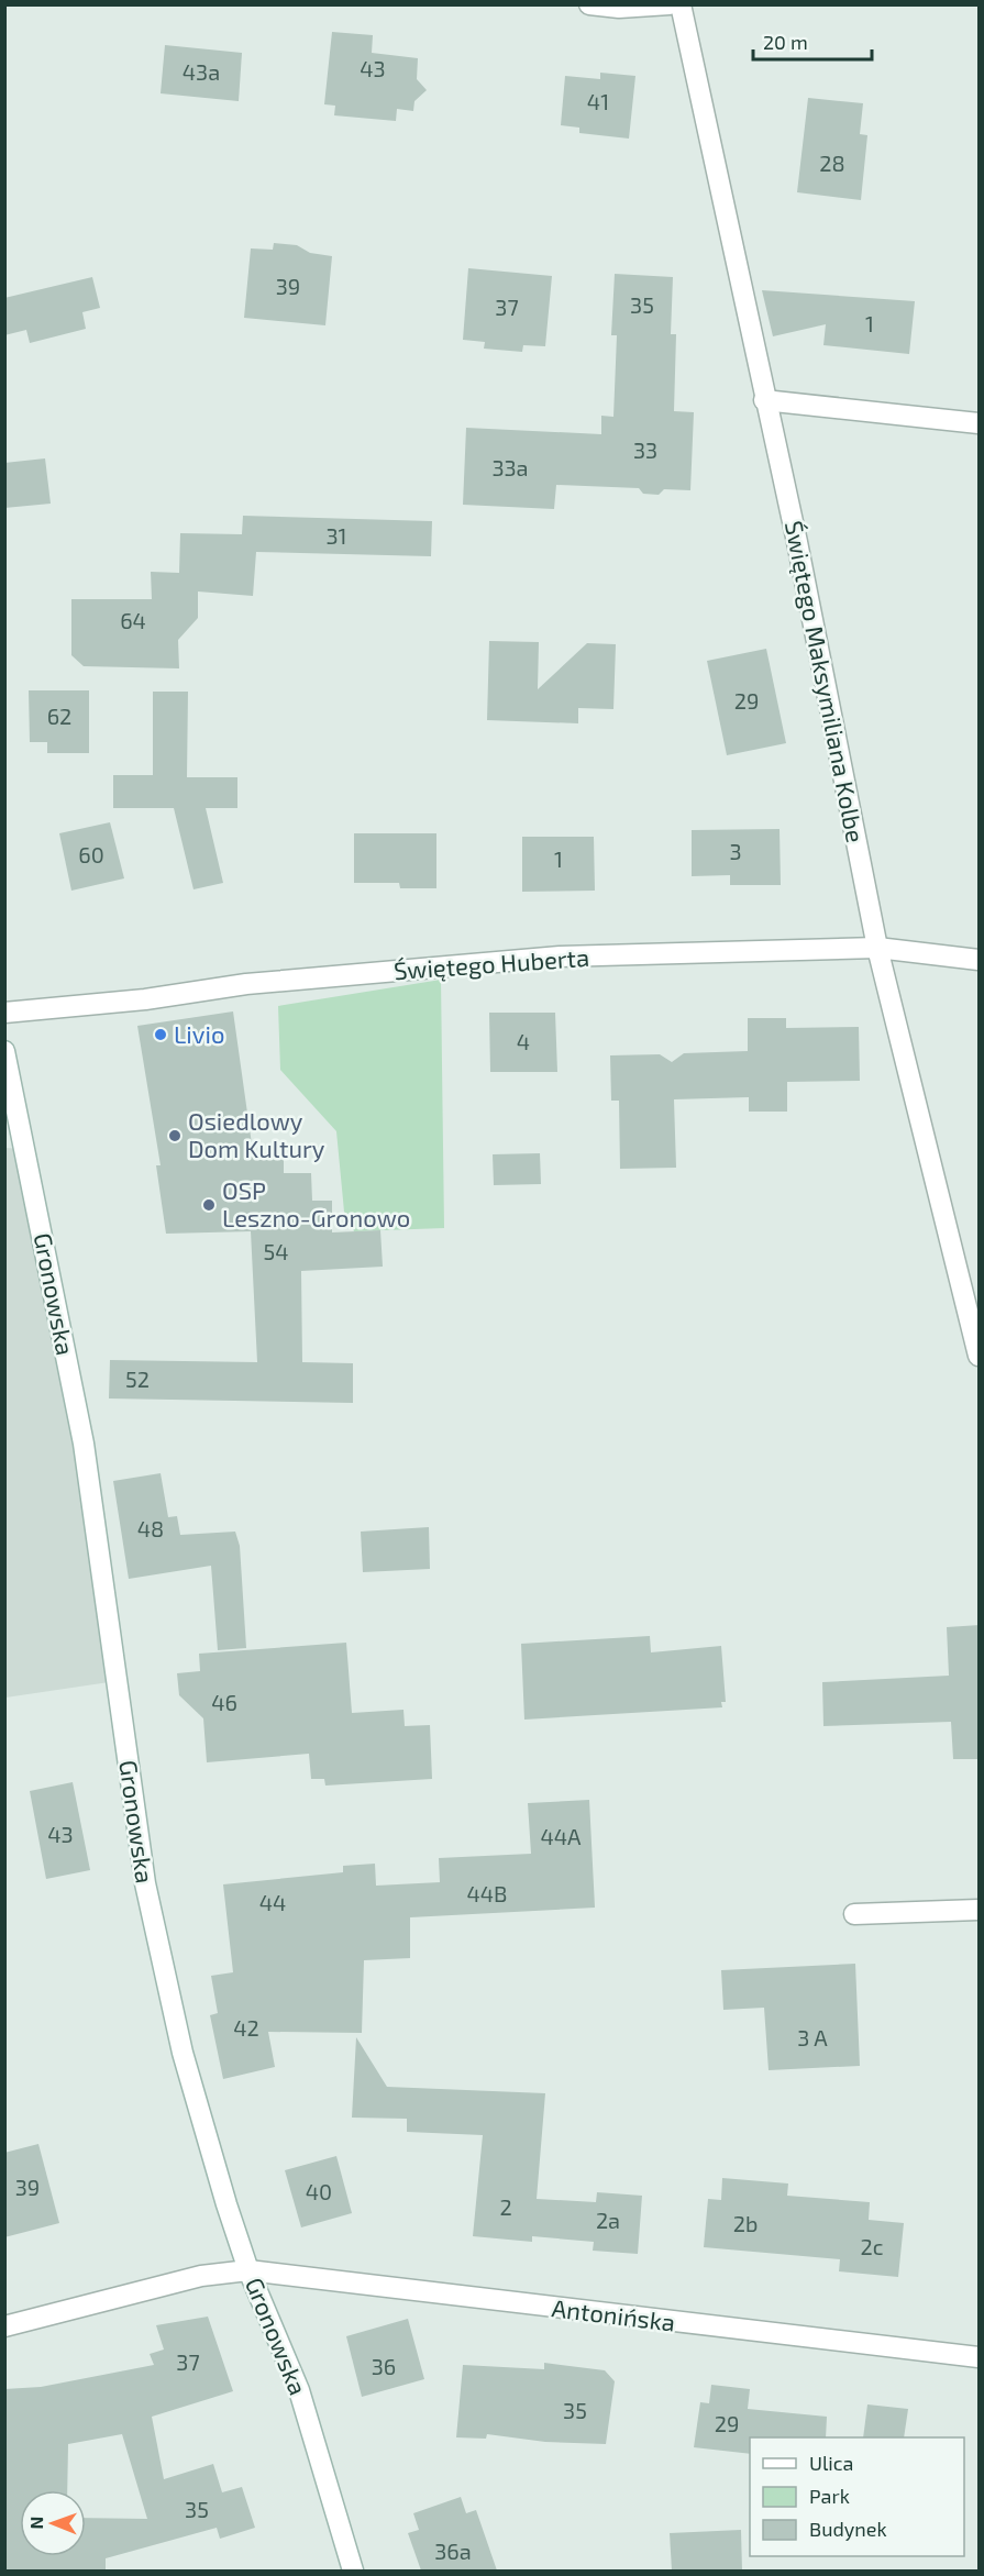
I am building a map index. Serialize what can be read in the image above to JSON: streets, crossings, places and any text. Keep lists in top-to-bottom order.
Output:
{
  "streets": {
    "street": [
      "Świętego Maksymiliana Kolbe",
      "Świętego Huberta",
      "Gronowska",
      "Antonińska"
    ]
  },
  "crossings": [
    ["Świętego Maksymiliana Kolbe", "Świętego Huberta"],
    ["Gronowska", "Antonińska"]
  ],
  "places": ["Livio", "Osiedlowy Dom Kultury", "OSP Leszno-Gronowo"],
  "house_numbers": [
    "43",
    "43a",
    "41",
    "28",
    "39",
    "35",
    "37",
    "1",
    "33",
    "33a",
    "31",
    "64",
    "29",
    "62",
    "3",
    "60",
    "1",
    "4",
    "54",
    "52",
    "48",
    "46",
    "43",
    "44A",
    "44B",
    "44",
    "42",
    "3 A",
    "39",
    "40",
    "2",
    "2a",
    "2b",
    "2c",
    "37",
    "36",
    "35",
    "29",
    "35",
    "36a"
  ],
  "legend": ["Ulica", "Park", "Budynek"],
  "scale_bar": "20 m",
  "north": "left"
}
